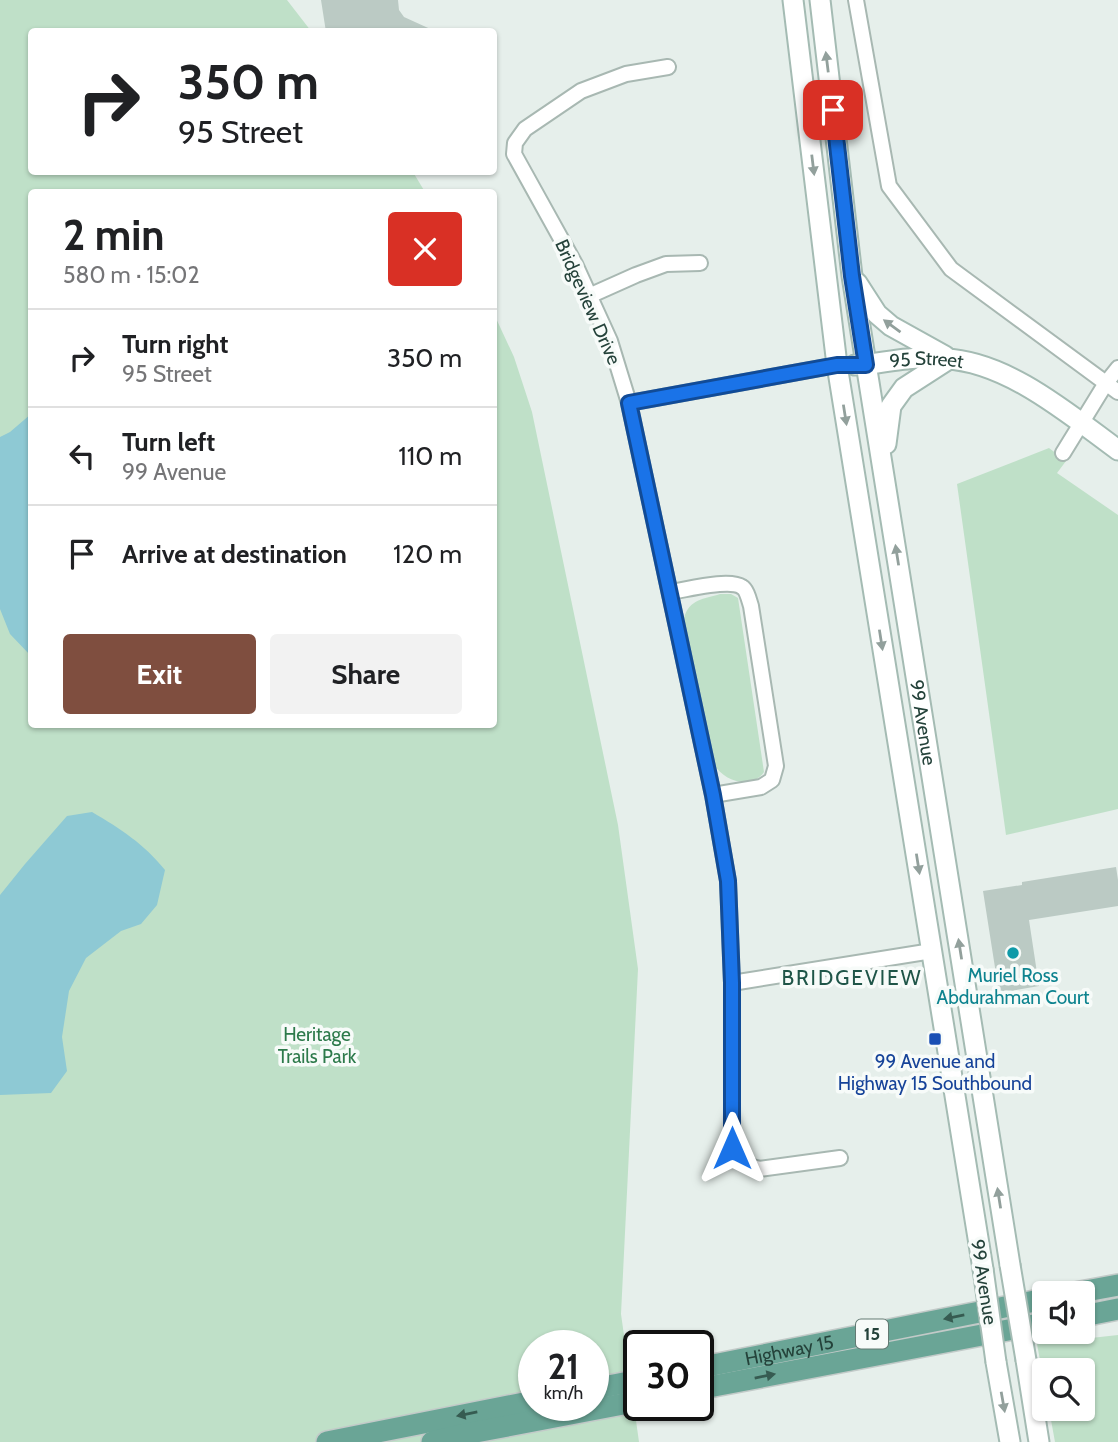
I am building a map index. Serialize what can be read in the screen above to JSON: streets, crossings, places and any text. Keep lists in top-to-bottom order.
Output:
{
  "streets": {
    "main road": [
      "95 Street",
      "99 Avenue",
      "15",
      "Highway 15"
    ],
    "street": ["Bridgeview Drive"]
  },
  "crossings": [
    ["Bridgeview Drive", "95 Street"],
    ["95 Street", "99 Avenue"]
  ],
  "districts": ["BRIDGEVIEW"],
  "parks": ["Heritage Trails Park"],
  "places": {
    "other": ["Muriel Ross Abdurahman Court"],
    "transit": ["99 Avenue and Highway 15 Southbound"]
  },
  "page": {
    "turn": ["350 m", "95 Street"],
    "heading": ["2 min", "580 m · 15:02"],
    "list": [
      {
        "name": "Turn right",
        "note": "95 Street",
        "value": "350 m"
      },
      {
        "name": "Turn left",
        "note": "99 Avenue",
        "value": "110 m"
      },
      {
        "name": "Arrive at destination",
        "value": "120 m"
      }
    ],
    "buttons": ["Exit", "Share"],
    "speed": "21 km/h",
    "limit": "30"
  }
}
